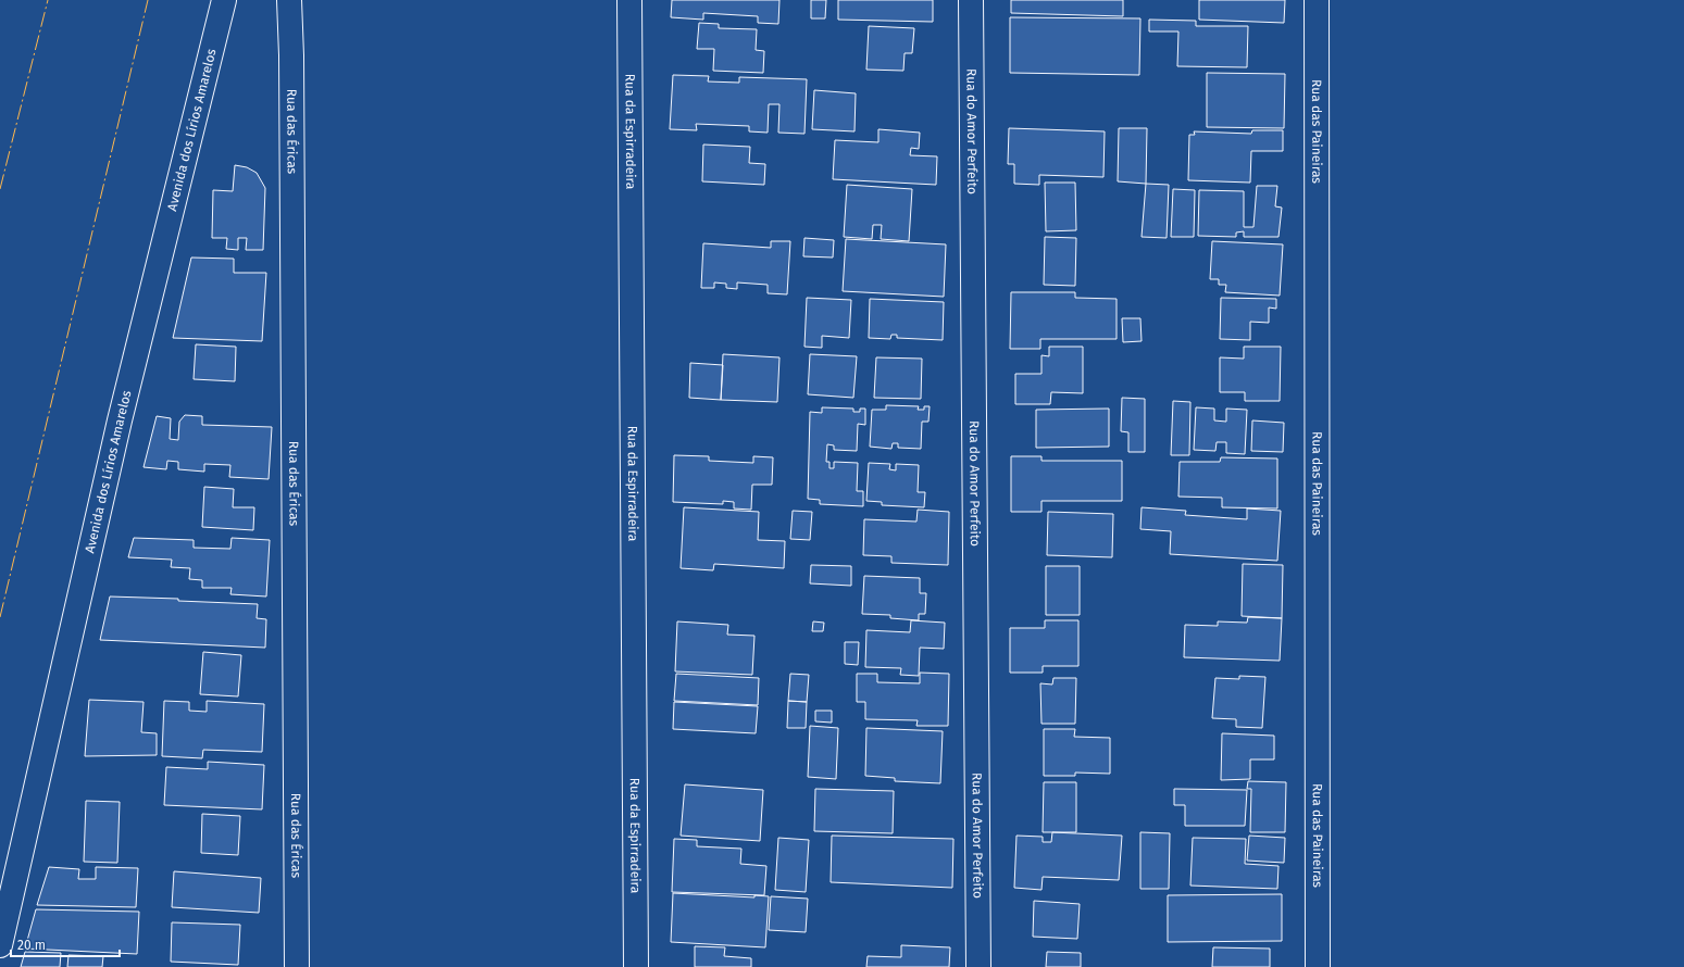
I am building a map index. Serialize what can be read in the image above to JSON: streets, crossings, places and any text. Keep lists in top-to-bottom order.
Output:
{
  "streets": {
    "street": [
      "Avenida dos Lírios Amarelos",
      "Rua das Éricas",
      "Rua da Espirradeira",
      "Rua do Amor Perfeito",
      "Rua das Paineiras"
    ]
  },
  "scale_bar": "20 m"
}
